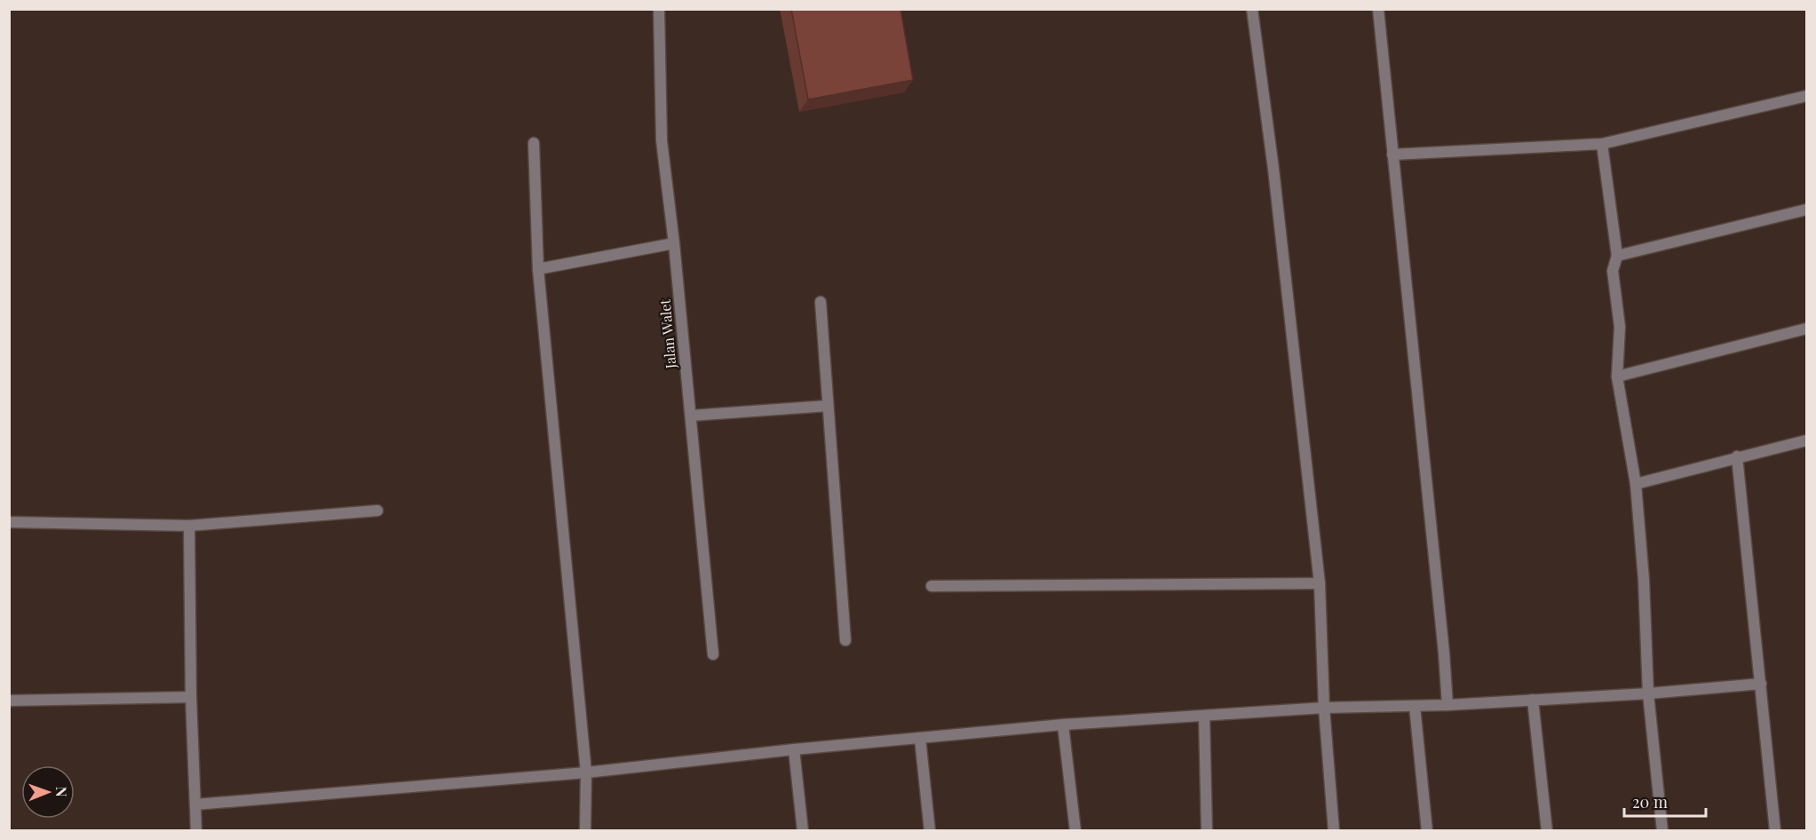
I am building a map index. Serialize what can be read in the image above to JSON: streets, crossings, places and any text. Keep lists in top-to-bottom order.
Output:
{
  "streets": {
    "street": ["Jalan Walet"]
  },
  "scale_bar": "20 m",
  "north": "right"
}
